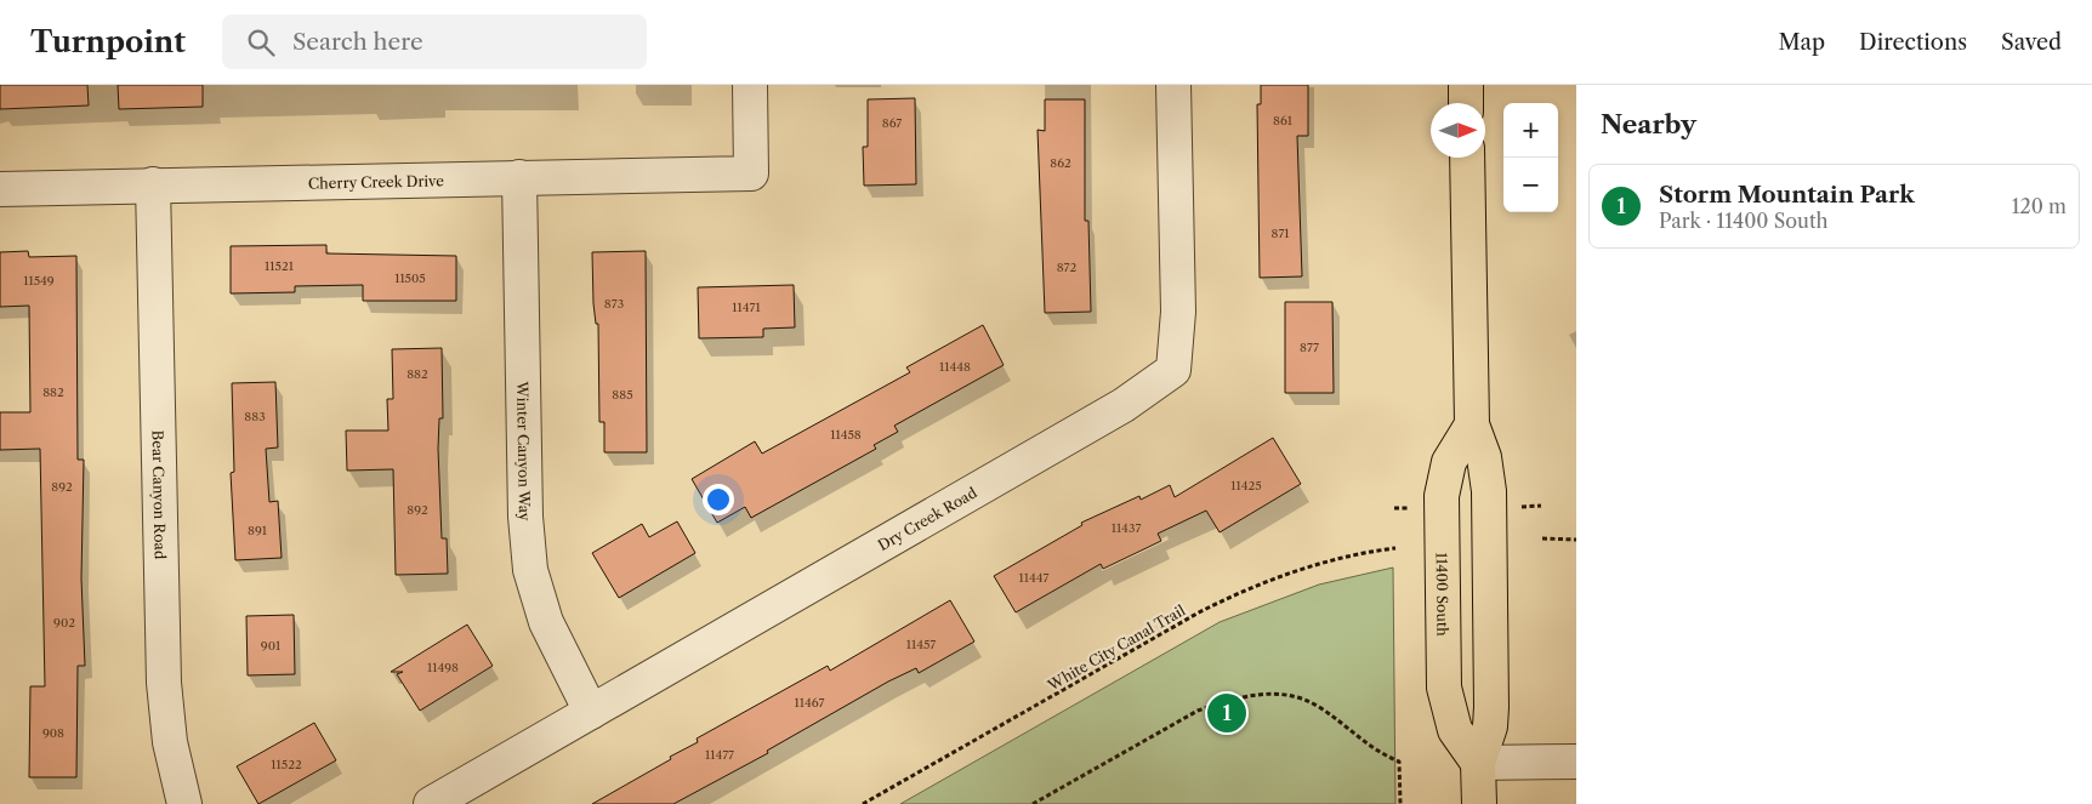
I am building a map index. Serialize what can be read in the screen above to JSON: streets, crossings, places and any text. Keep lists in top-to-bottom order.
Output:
{
  "streets": {
    "main road": ["11400 South"],
    "street": [
      "Cherry Creek Drive",
      "Winter Canyon Way",
      "Bear Canyon Road",
      "Dry Creek Road"
    ],
    "path": ["White City Canal Trail"]
  },
  "crossings": [
    ["Cherry Creek Drive", "Winter Canyon Way"],
    ["Cherry Creek Drive", "Bear Canyon Road"],
    ["Winter Canyon Way", "Dry Creek Road"]
  ],
  "house_numbers": [
    "861",
    "867",
    "862",
    "871",
    "11521",
    "872",
    "11505",
    "11549",
    "873",
    "11471",
    "877",
    "11448",
    "882",
    "882",
    "885",
    "883",
    "11458",
    "11425",
    "892",
    "892",
    "11437",
    "891",
    "11447",
    "902",
    "11457",
    "901",
    "11498",
    "11467",
    "908",
    "11477",
    "11522"
  ],
  "north": "right",
  "page": {
    "header": "Turnpoint",
    "search": "Search here",
    "nav": ["Map", "Directions", "Saved"],
    "heading": "Nearby",
    "map_buttons": ["+", "−"],
    "list": [
      {
        "mark": "1",
        "name": "Storm Mountain Park",
        "note": "Park · 11400 South",
        "value": "120 m"
      }
    ],
    "pins": "1"
  }
}
